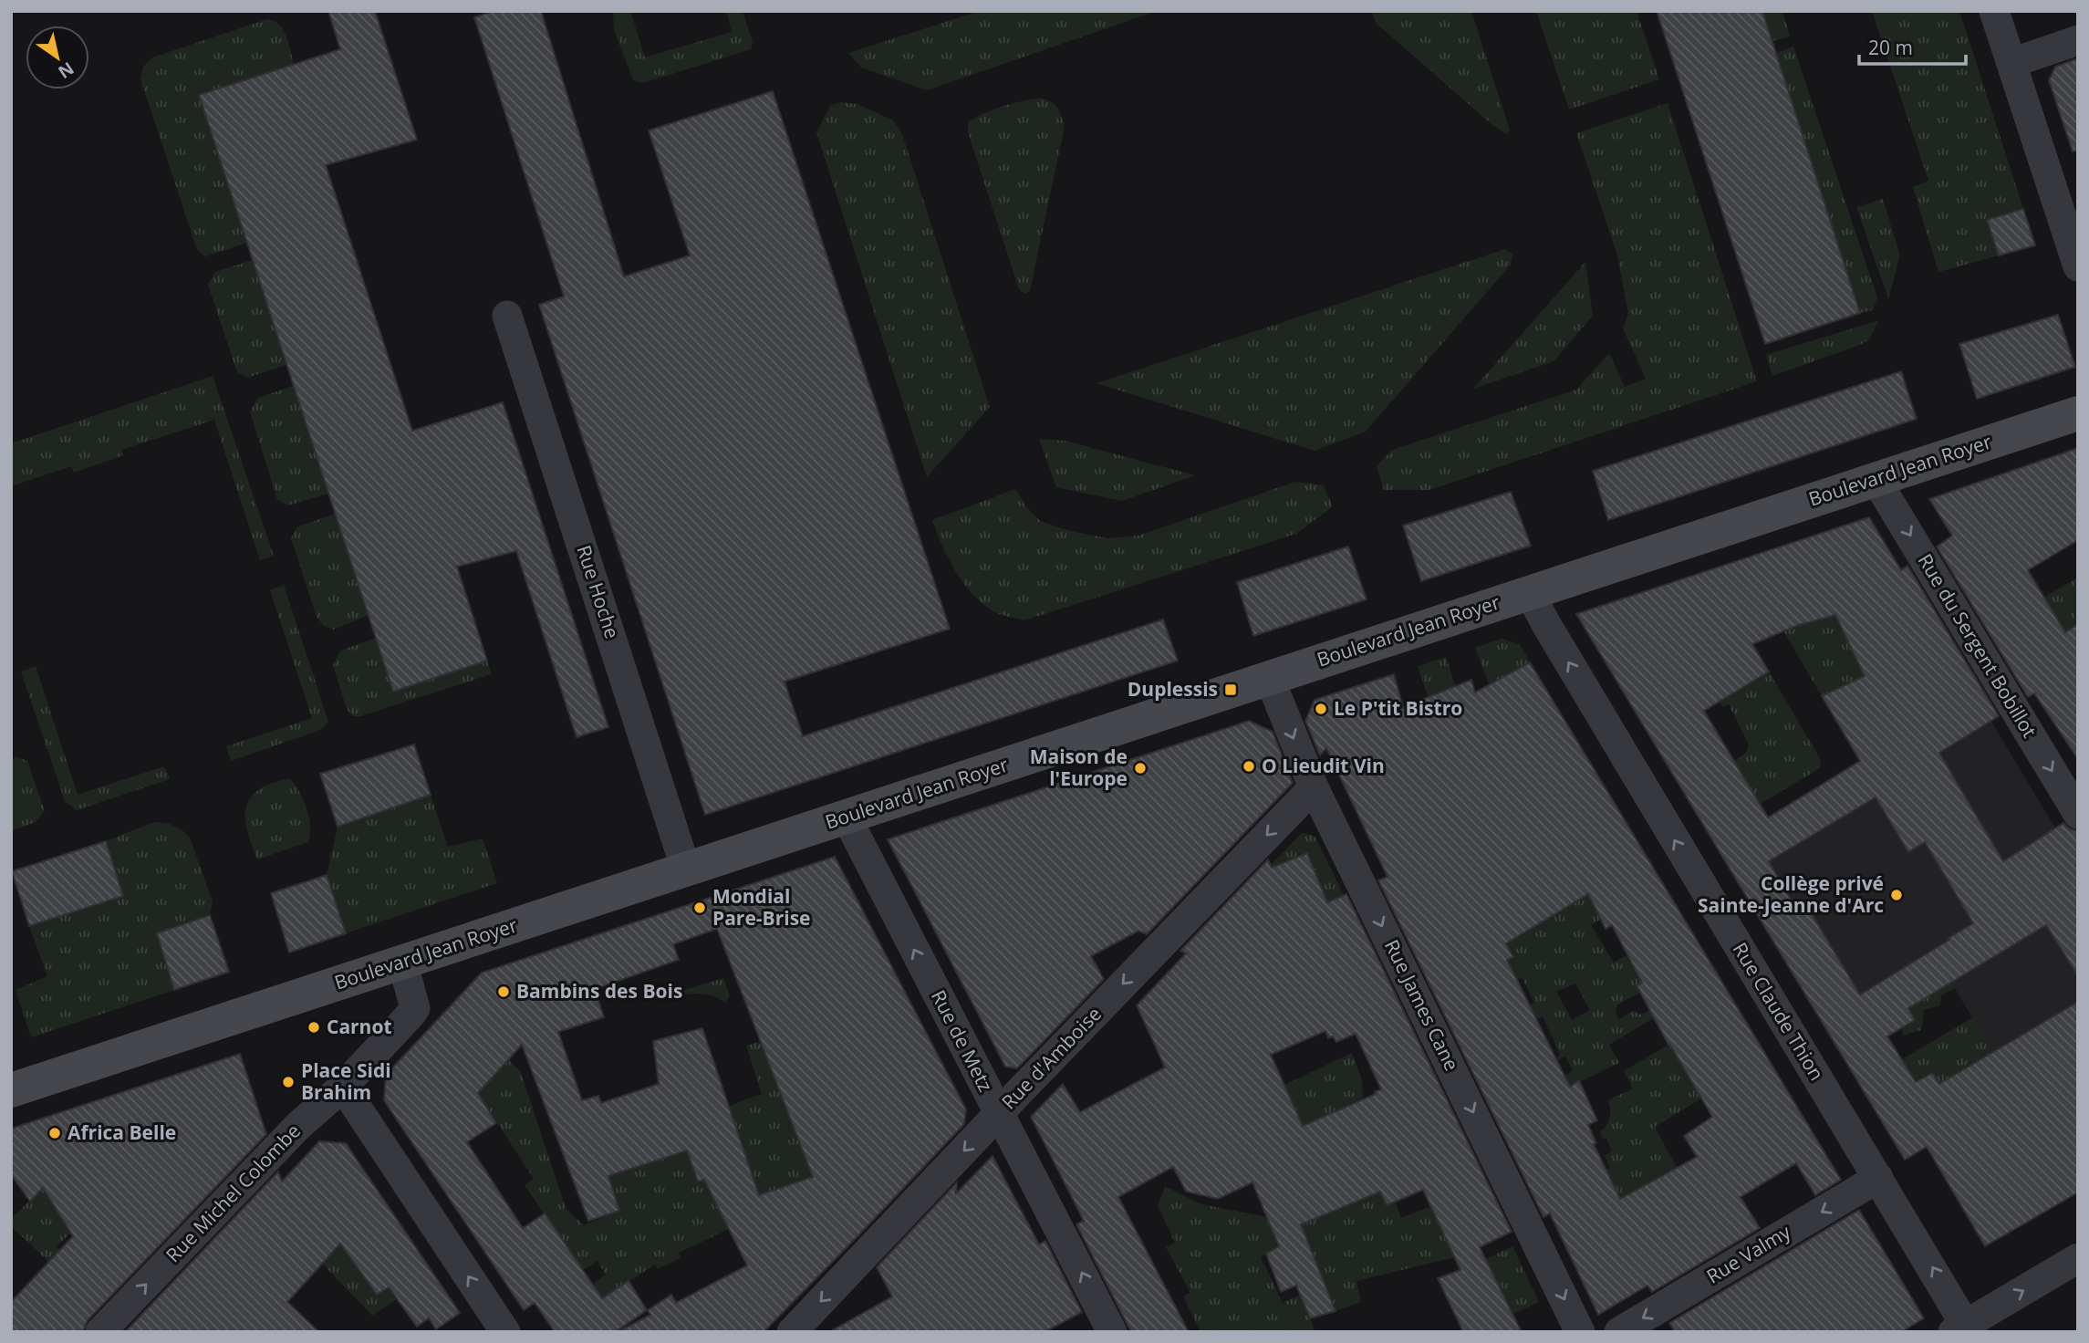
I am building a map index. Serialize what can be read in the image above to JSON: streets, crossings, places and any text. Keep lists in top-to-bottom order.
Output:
{
  "streets": {
    "street": [
      "Boulevard Jean Royer",
      "Rue Hoche",
      "Rue du Sergent Bobillot",
      "Rue James Cane",
      "Rue Claude Thion",
      "Rue de Metz",
      "Rue d'Amboise",
      "Rue Michel Colombe",
      "Rue Valmy"
    ]
  },
  "crossings": [
    ["Boulevard Jean Royer", "Rue Hoche"],
    ["Boulevard Jean Royer", "Rue du Sergent Bobillot"],
    ["Boulevard Jean Royer", "Rue James Cane"],
    ["Boulevard Jean Royer", "Rue Claude Thion"],
    ["Boulevard Jean Royer", "Rue de Metz"],
    ["Boulevard Jean Royer", "Rue Michel Colombe"],
    ["Rue James Cane", "Rue d'Amboise"],
    ["Rue Claude Thion", "Rue Valmy"],
    ["Rue de Metz", "Rue d'Amboise"]
  ],
  "one_way": [
    "Rue du Sergent Bobillot",
    "Rue James Cane",
    "Rue Claude Thion",
    "Rue de Metz",
    "Rue d'Amboise",
    "Rue Michel Colombe",
    "Rue Valmy"
  ],
  "places": {
    "transit": ["Duplessis"],
    "other": [
      "Le P'tit Bistro",
      "O Lieudit Vin",
      "Maison de l'Europe",
      "Collège privé Sainte-Jeanne d'Arc",
      "Mondial Pare-Brise",
      "Bambins des Bois",
      "Carnot",
      "Place Sidi Brahim",
      "Africa Belle"
    ]
  },
  "scale_bar": "20 m",
  "north": "bottom right"
}
